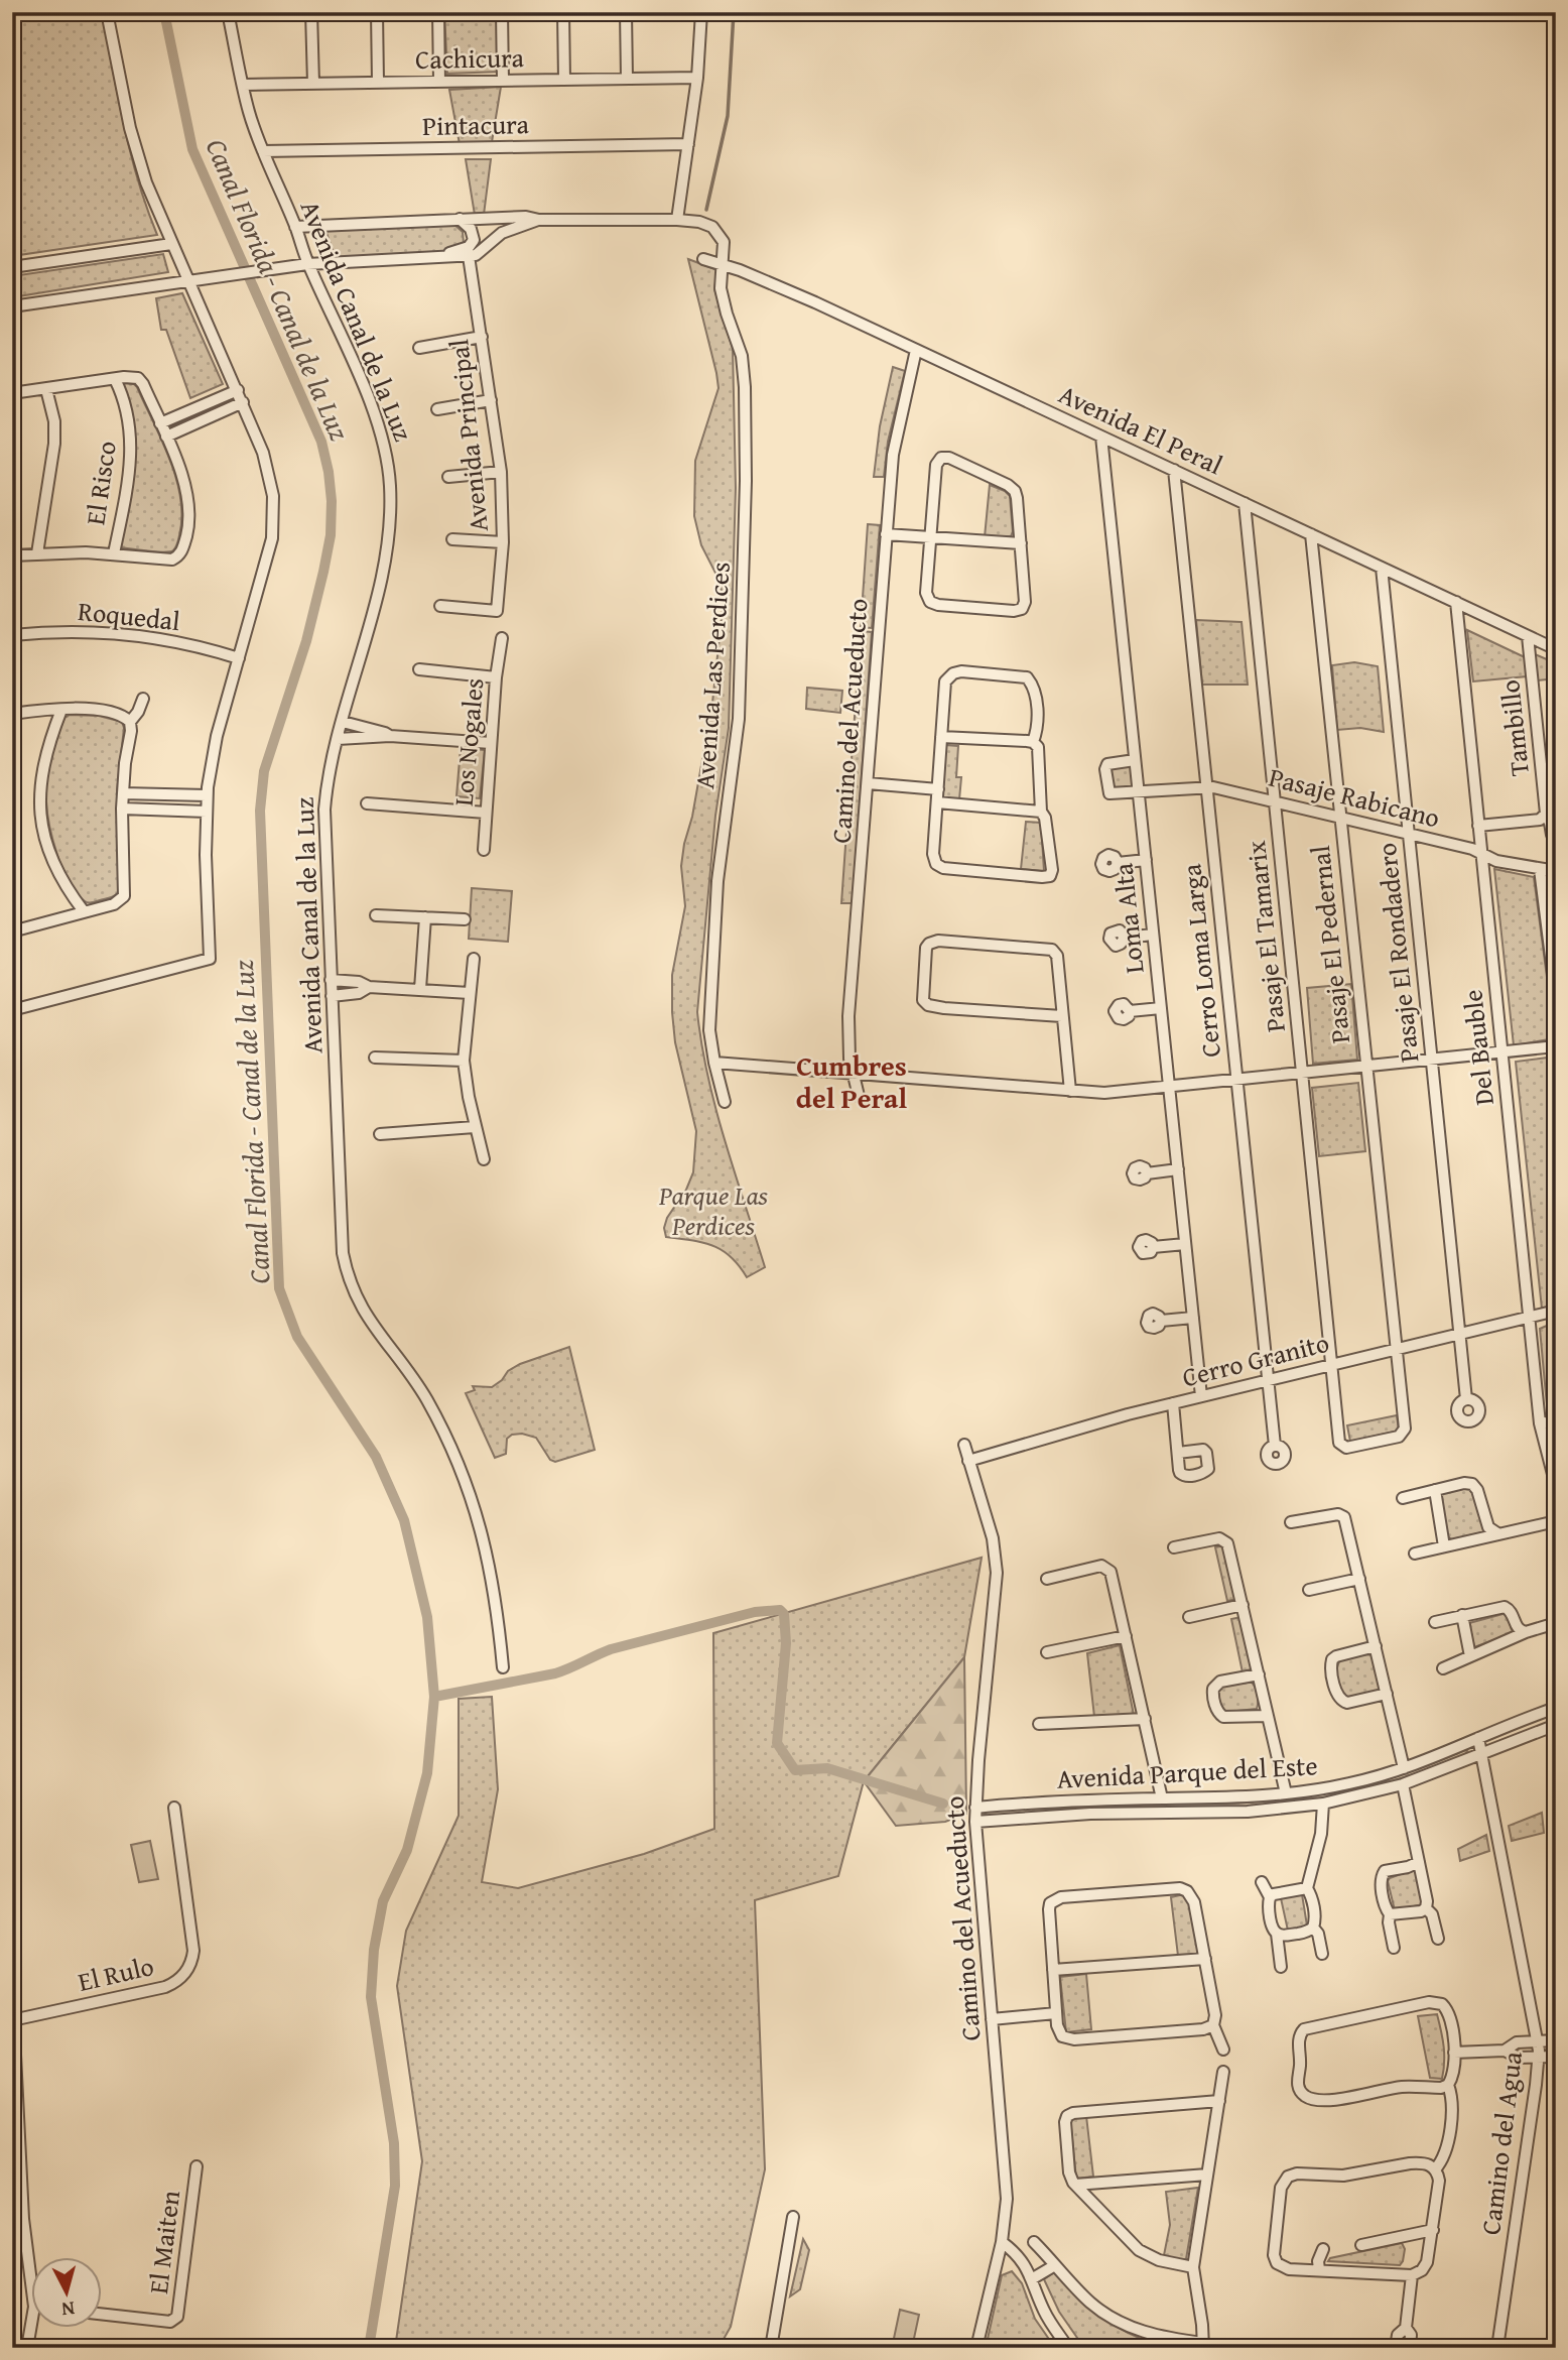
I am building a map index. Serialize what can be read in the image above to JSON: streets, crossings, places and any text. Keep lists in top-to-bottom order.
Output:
{
  "streets": {
    "street": [
      "Cachicura",
      "Pintacura",
      "Avenida Canal de la Luz",
      "Avenida El Peral",
      "Avenida Principal",
      "El Risco",
      "Roquedal",
      "Avenida Las Perdices",
      "Camino del Acueducto",
      "Tambillo",
      "Los Nogales",
      "Pasaje Rabicano",
      "Loma Alta",
      "Pasaje El Tamarix",
      "Pasaje El Pedernal",
      "Pasaje El Rondadero",
      "Cerro Loma Larga",
      "Del Bauble",
      "Cerro Granito",
      "Avenida Parque del Este",
      "El Rulo",
      "Camino del Agua",
      "El Maiten"
    ]
  },
  "crossings": [
    ["Cachicura", "Avenida Canal de la Luz"],
    ["Pintacura", "Avenida Canal de la Luz"],
    ["Avenida El Peral", "Avenida Las Perdices"],
    ["Avenida El Peral", "Camino del Acueducto"],
    ["Avenida El Peral", "Tambillo"],
    ["Avenida El Peral", "Loma Alta"],
    ["Avenida El Peral", "Pasaje El Tamarix"],
    ["Avenida El Peral", "Pasaje El Pedernal"],
    ["Avenida El Peral", "Pasaje El Rondadero"],
    ["Avenida El Peral", "Cerro Loma Larga"],
    ["Avenida El Peral", "Del Bauble"],
    ["Camino del Acueducto", "Cerro Granito"],
    ["Camino del Acueducto", "Avenida Parque del Este"],
    ["Pasaje Rabicano", "Loma Alta"],
    ["Pasaje Rabicano", "Pasaje El Tamarix"],
    ["Pasaje Rabicano", "Pasaje El Pedernal"],
    ["Pasaje Rabicano", "Pasaje El Rondadero"],
    ["Pasaje Rabicano", "Cerro Loma Larga"],
    ["Pasaje Rabicano", "Del Bauble"],
    ["Loma Alta", "Cerro Granito"],
    ["Pasaje El Tamarix", "Pasaje El Pedernal"],
    ["Pasaje El Tamarix", "Cerro Granito"],
    ["Pasaje El Pedernal", "Cerro Granito"],
    ["Pasaje El Rondadero", "Cerro Granito"],
    ["Cerro Loma Larga", "Cerro Granito"],
    ["Del Bauble", "Cerro Granito"],
    ["Avenida Parque del Este", "Camino del Agua"]
  ],
  "districts": ["Cumbres del Peral"],
  "water": ["Canal Florida - Canal de la Luz"],
  "parks": ["Parque Las Perdices"],
  "north": "bottom"
}
